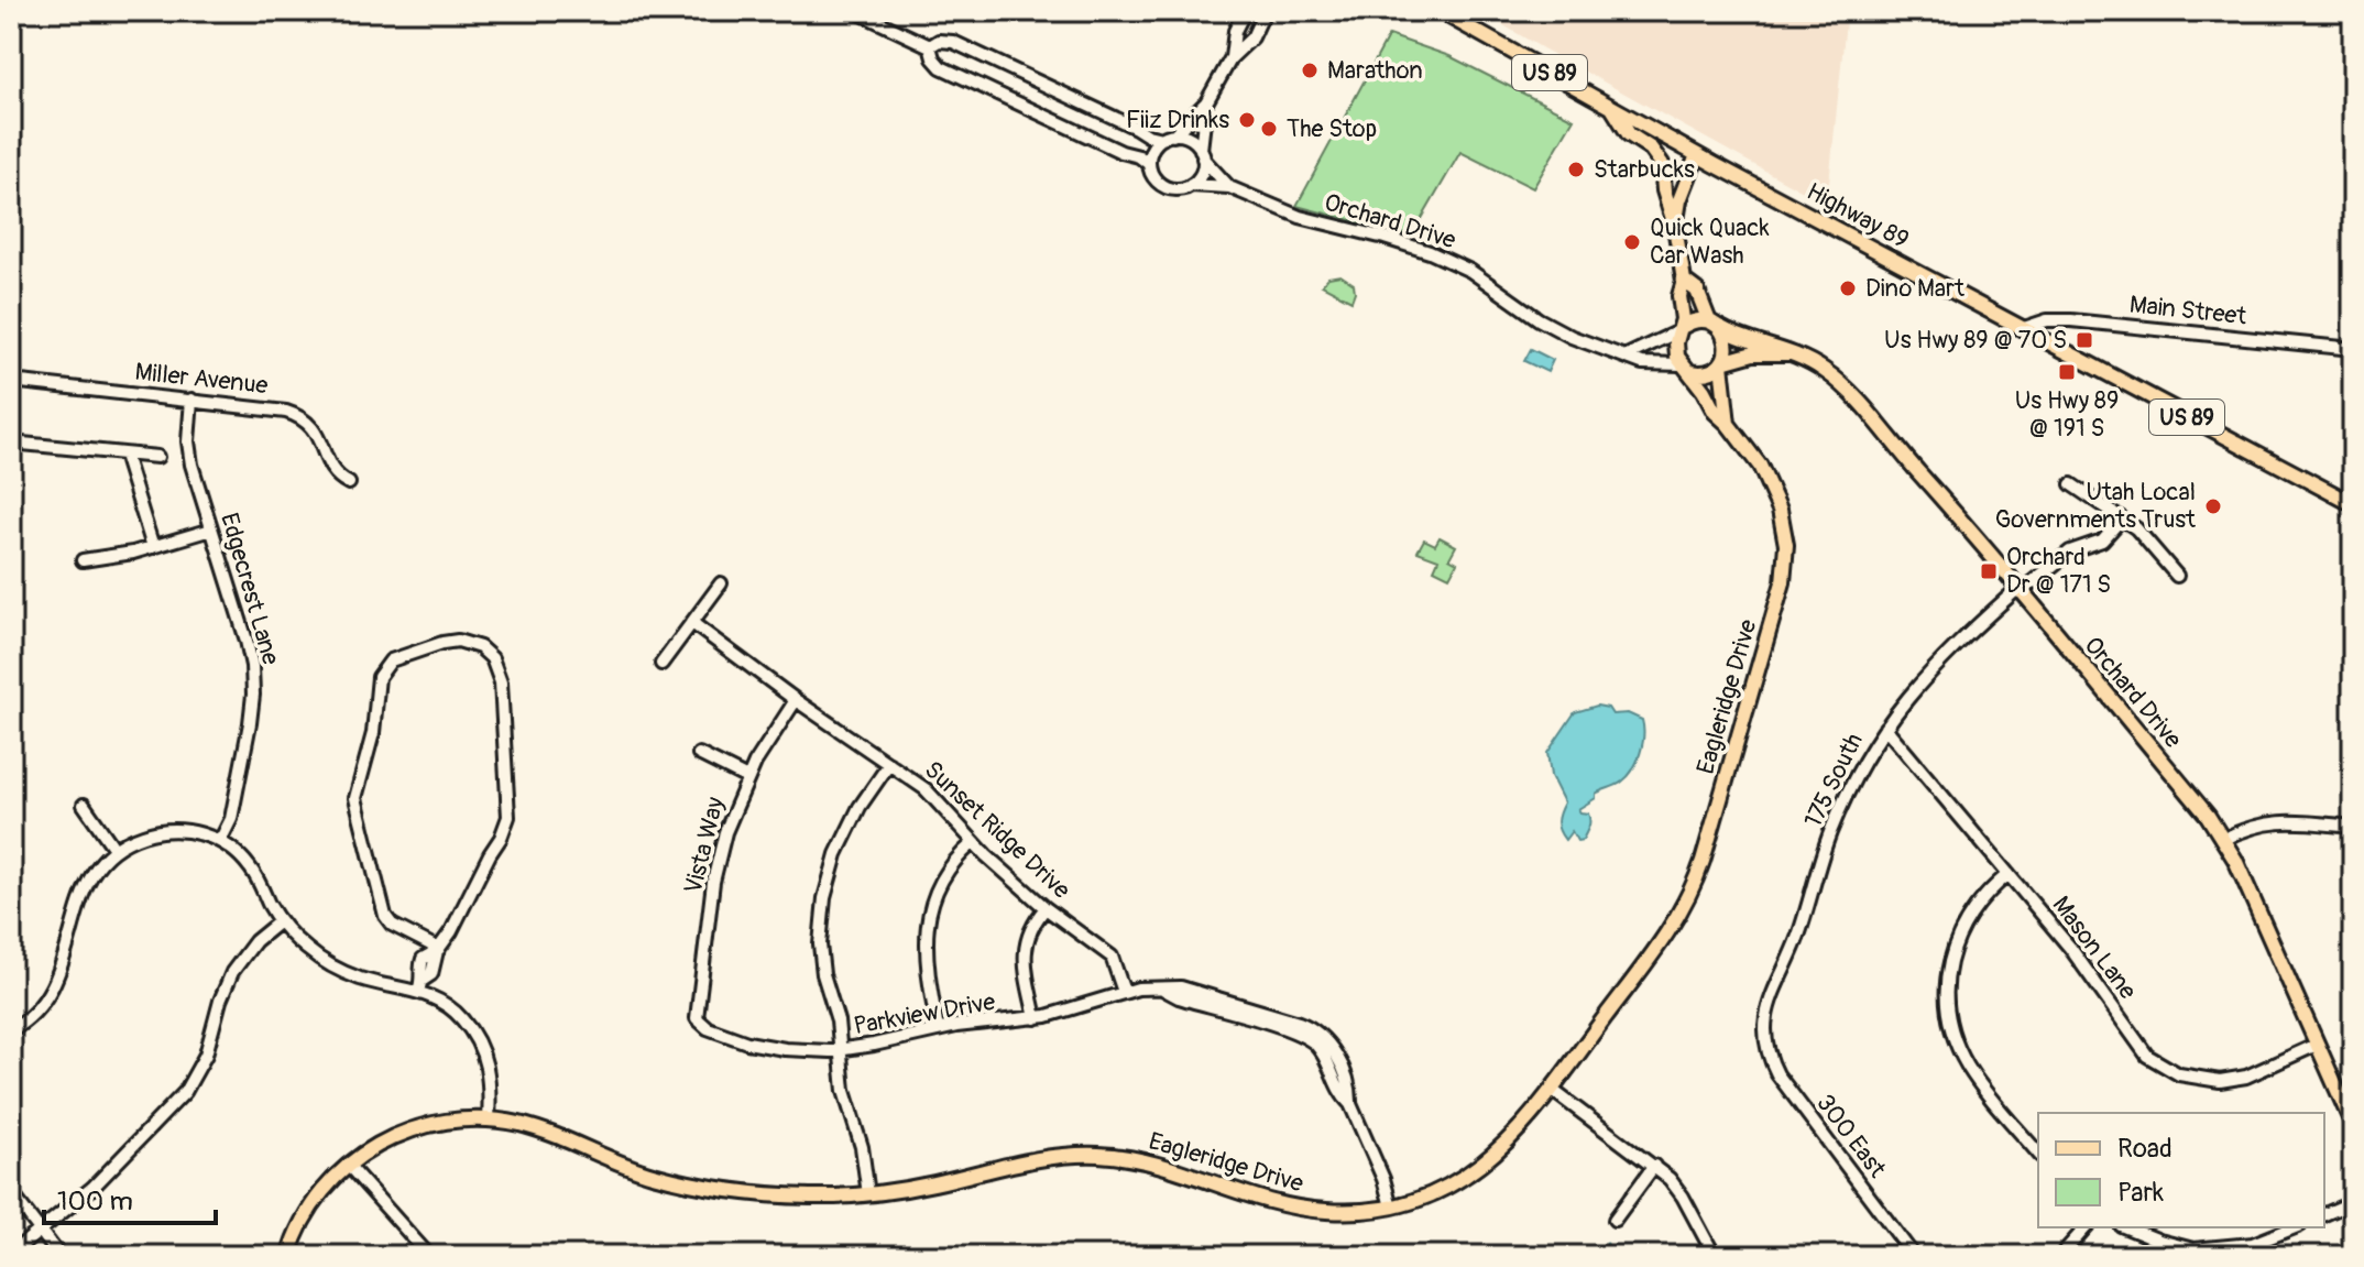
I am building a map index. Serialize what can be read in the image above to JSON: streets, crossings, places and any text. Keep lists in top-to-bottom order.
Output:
{
  "streets": {
    "main road": [
      "US 89",
      "Highway 89",
      "Orchard Drive",
      "Eagleridge Drive"
    ],
    "street": [
      "Main Street",
      "Miller Avenue",
      "Edgecrest Lane",
      "175 South",
      "Sunset Ridge Drive",
      "Vista Way",
      "Mason Lane",
      "Parkview Drive",
      "300 East"
    ]
  },
  "crossings": [
    ["Highway 89", "Main Street"],
    ["Orchard Drive", "Eagleridge Drive"],
    ["Orchard Drive", "175 South"],
    ["Orchard Drive", "Mason Lane"],
    ["Miller Avenue", "Edgecrest Lane"],
    ["Eagleridge Drive", "Parkview Drive"],
    ["175 South", "Mason Lane"],
    ["175 South", "300 East"],
    ["Sunset Ridge Drive", "Vista Way"],
    ["Sunset Ridge Drive", "Parkview Drive"],
    ["Vista Way", "Parkview Drive"]
  ],
  "places": {
    "other": [
      "Marathon",
      "Fiiz Drinks",
      "The Stop",
      "Starbucks",
      "Quick Quack Car Wash",
      "Dino Mart",
      "Utah Local Governments Trust"
    ],
    "transit": ["Us Hwy 89 @ 70 S", "Us Hwy 89 @ 191 S", "Orchard Dr @ 171 S"]
  },
  "legend": ["Road", "Park"],
  "scale_bar": "100 m"
}
